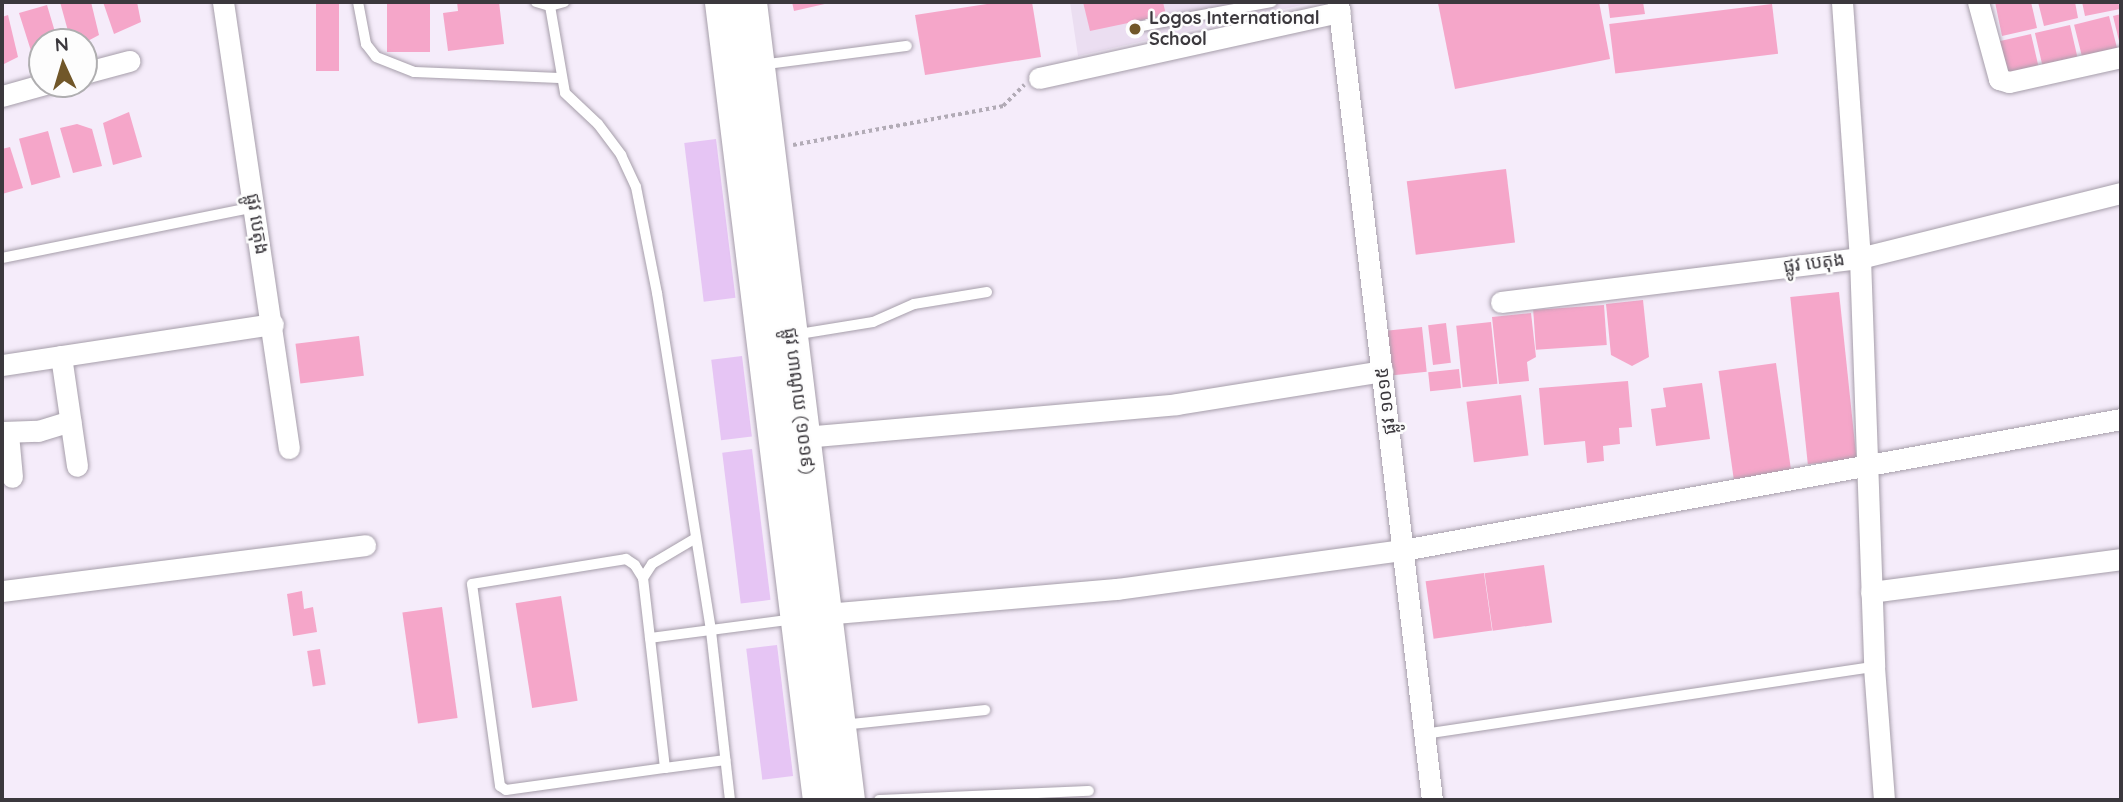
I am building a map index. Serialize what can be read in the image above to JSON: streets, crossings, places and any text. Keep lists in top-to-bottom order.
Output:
{
  "streets": {
    "main road": ["ផ្លូវ ហាណូយ (១០១៩)"],
    "street": ["ផ្លូវ បេតុង", "ផ្លូវ ១០១៥"]
  },
  "places": ["Logos International School"],
  "north": "top"
}
